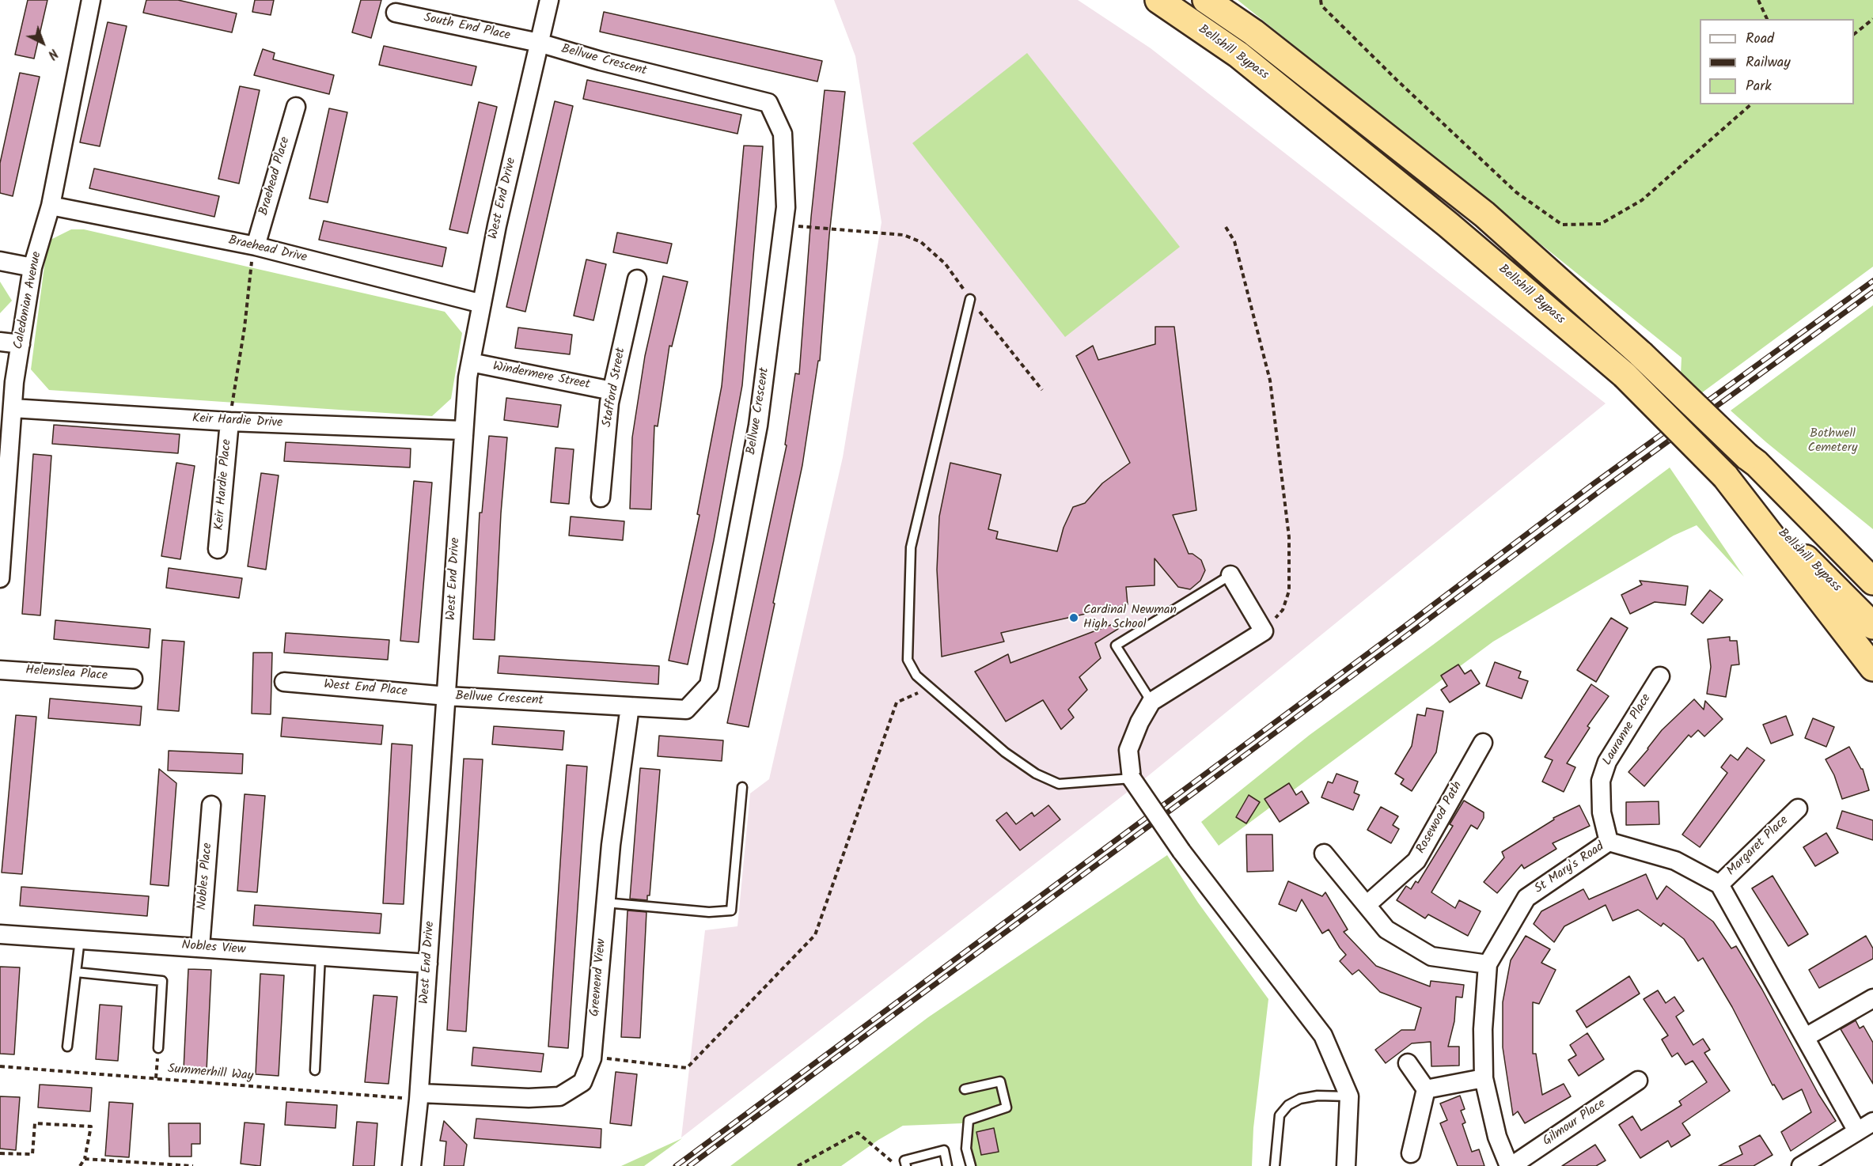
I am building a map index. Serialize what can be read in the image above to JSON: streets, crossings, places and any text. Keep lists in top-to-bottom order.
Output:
{
  "streets": {
    "highway": ["Bellshill Bypass"],
    "street": [
      "South End Place",
      "Bellvue Crescent",
      "Braehead Place",
      "West End Drive",
      "Braehead Drive",
      "Caledonian Avenue",
      "Windermere Street",
      "Stafford Street",
      "Keir Hardie Drive",
      "Keir Hardie Place",
      "Helenslea Place",
      "West End Place",
      "Lauranne Place",
      "Rosewood Path",
      "Margaret Place",
      "St Mary's Road",
      "Nobles Place",
      "Nobles View",
      "Greenend View",
      "Gilmour Place"
    ],
    "path": ["Summerhill Way"]
  },
  "crossings": [
    ["South End Place", "Bellvue Crescent"],
    ["South End Place", "West End Drive"],
    ["Bellvue Crescent", "West End Drive"],
    ["Bellvue Crescent", "West End Place"],
    ["Bellvue Crescent", "Greenend View"],
    ["Braehead Place", "Braehead Drive"],
    ["West End Drive", "Braehead Drive"],
    ["West End Drive", "Windermere Street"],
    ["West End Drive", "Keir Hardie Drive"],
    ["West End Drive", "West End Place"],
    ["West End Drive", "Nobles View"],
    ["West End Drive", "Greenend View"],
    ["West End Drive", "Summerhill Way"],
    ["Braehead Drive", "Caledonian Avenue"],
    ["Caledonian Avenue", "Keir Hardie Drive"],
    ["Windermere Street", "Stafford Street"],
    ["Keir Hardie Drive", "Keir Hardie Place"],
    ["Lauranne Place", "St Mary's Road"],
    ["Margaret Place", "St Mary's Road"],
    ["St Mary's Road", "Gilmour Place"],
    ["Nobles Place", "Nobles View"],
    ["Greenend View", "Summerhill Way"]
  ],
  "parks": ["Bothwell Cemetery"],
  "places": ["Cardinal Newman High School"],
  "legend": ["Road", "Railway", "Park"],
  "north": "bottom right"
}
